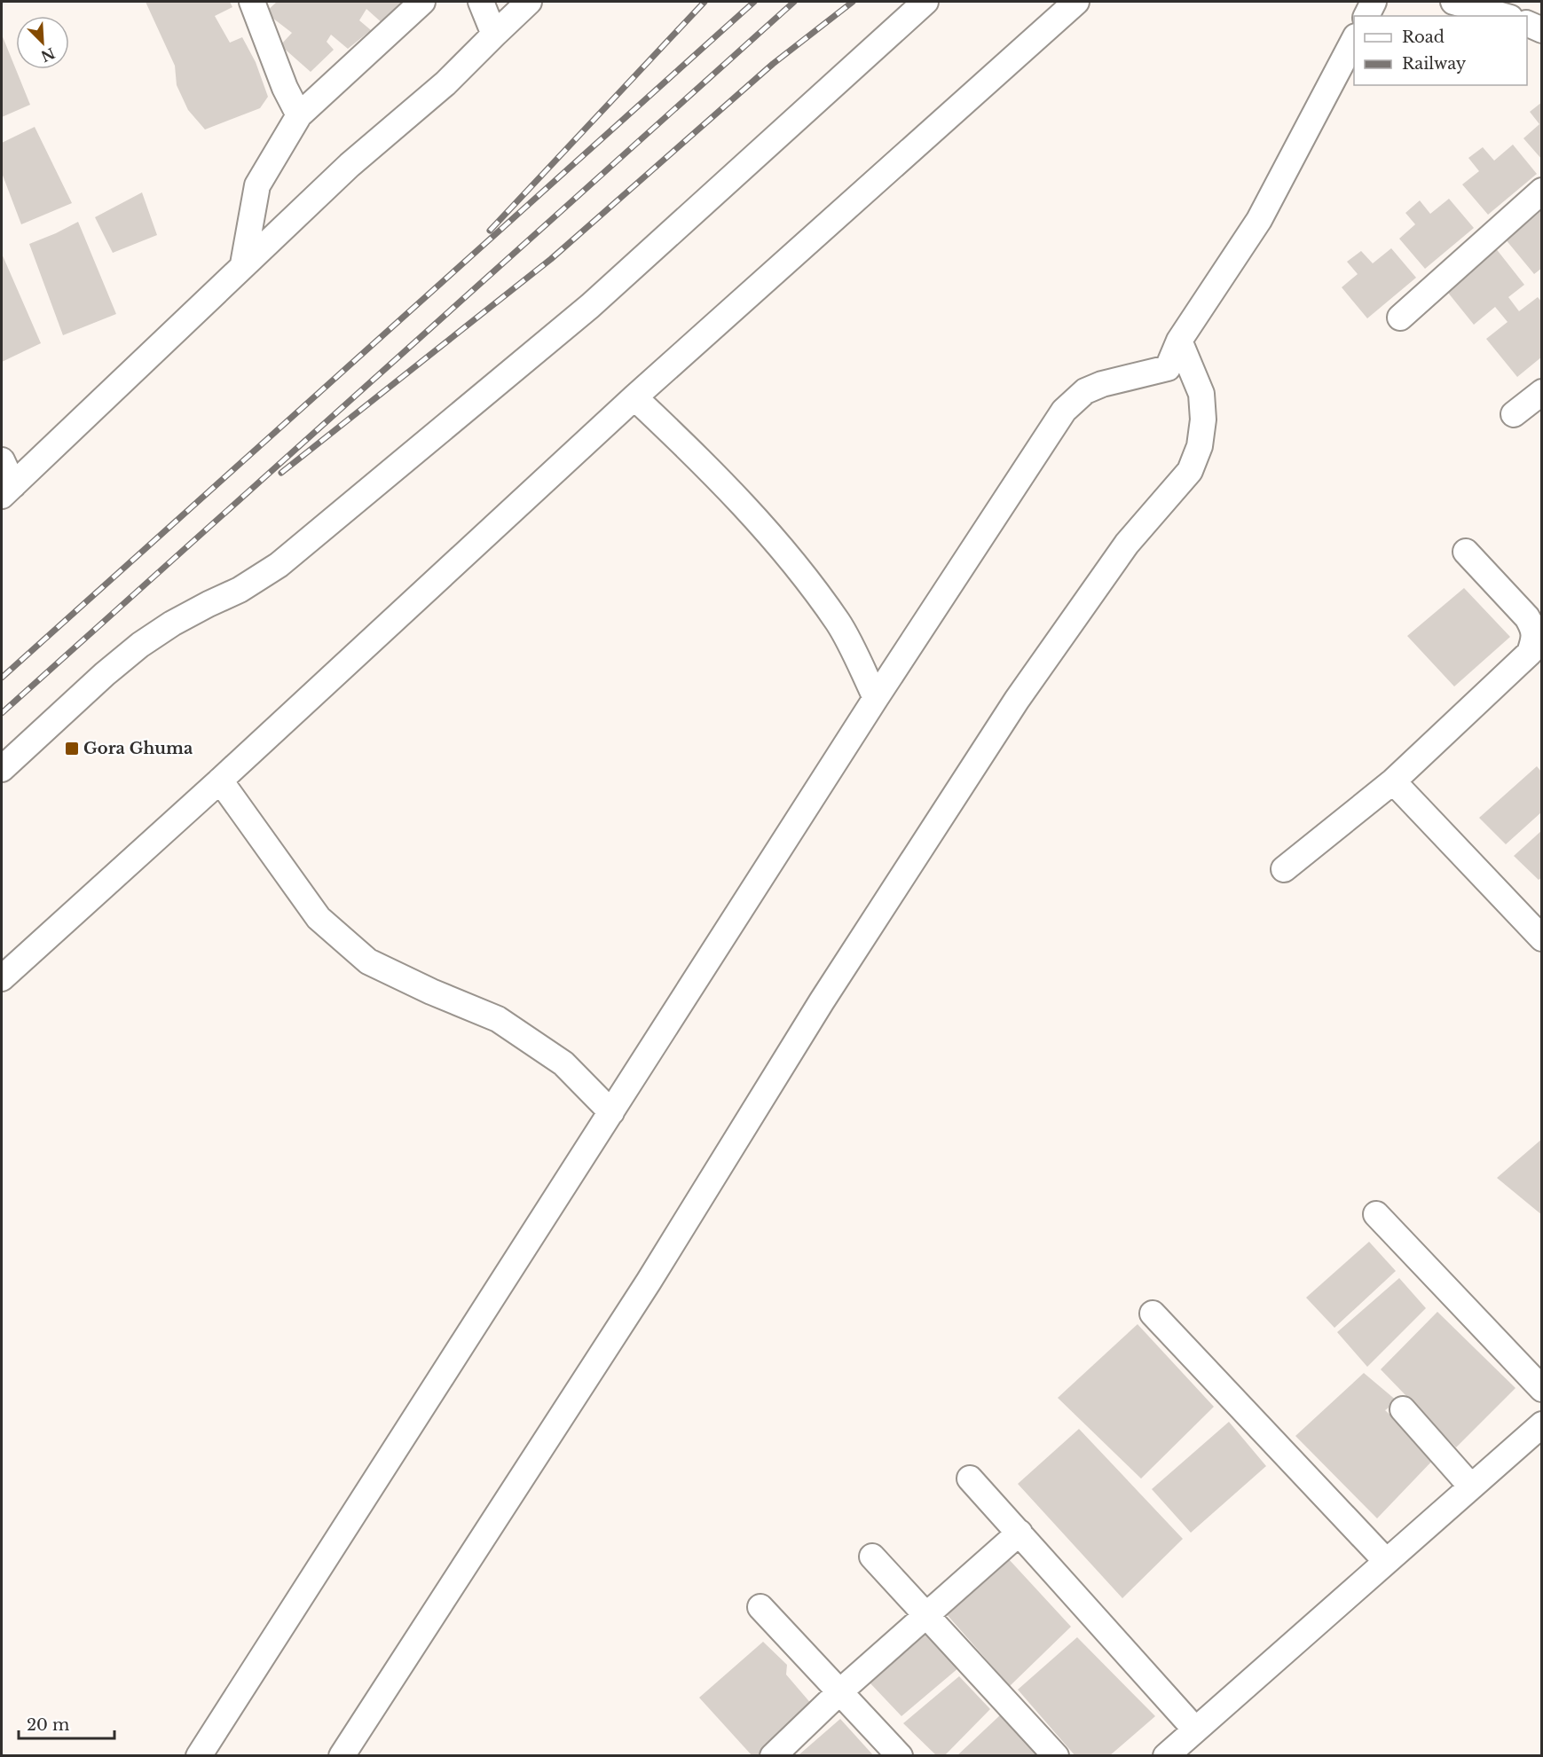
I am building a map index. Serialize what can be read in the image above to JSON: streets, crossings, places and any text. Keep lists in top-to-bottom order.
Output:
{
  "places": {
    "transit": ["Gora Ghuma"]
  },
  "legend": ["Road", "Railway"],
  "scale_bar": "20 m",
  "north": "bottom right"
}
